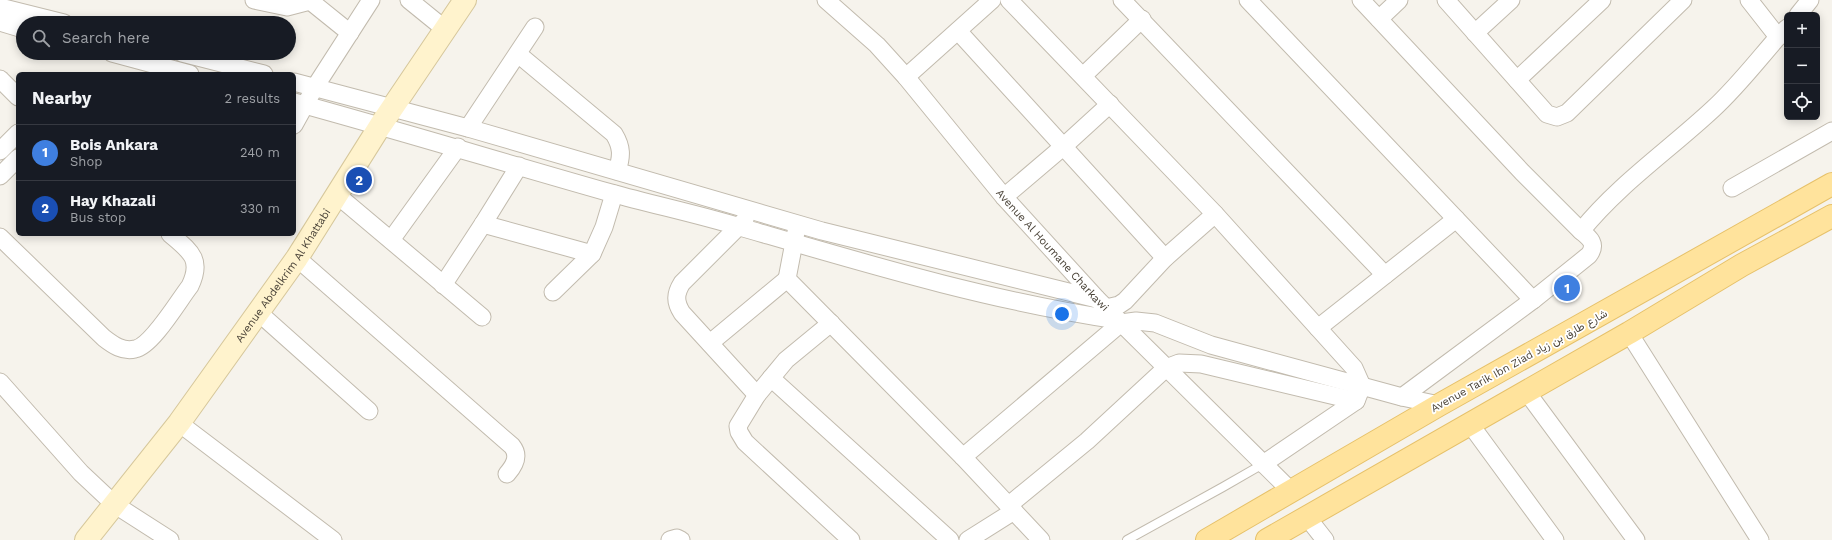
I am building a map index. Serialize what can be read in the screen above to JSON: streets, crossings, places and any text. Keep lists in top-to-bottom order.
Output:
{
  "streets": {
    "main road": ["Avenue Abdelkrim Al Khattabi", "Avenue Tarik Ibn Ziad شارع طارق بن زياد"],
    "street": ["Avenue Al Houmane Charkawi"]
  },
  "crossings": [
    ["Avenue Al Houmane Charkawi", "Avenue Tarik Ibn Ziad شارع طارق بن زياد"]
  ],
  "page": {
    "map_buttons": ["+", "−"],
    "search": "Search here",
    "heading": ["Nearby", "2 results"],
    "list": [
      {
        "mark": "1",
        "name": "Bois Ankara",
        "note": "Shop",
        "value": "240 m"
      },
      {
        "mark": "2",
        "name": "Hay Khazali",
        "note": "Bus stop",
        "value": "330 m"
      }
    ],
    "pins": ["2", "1"]
  }
}
